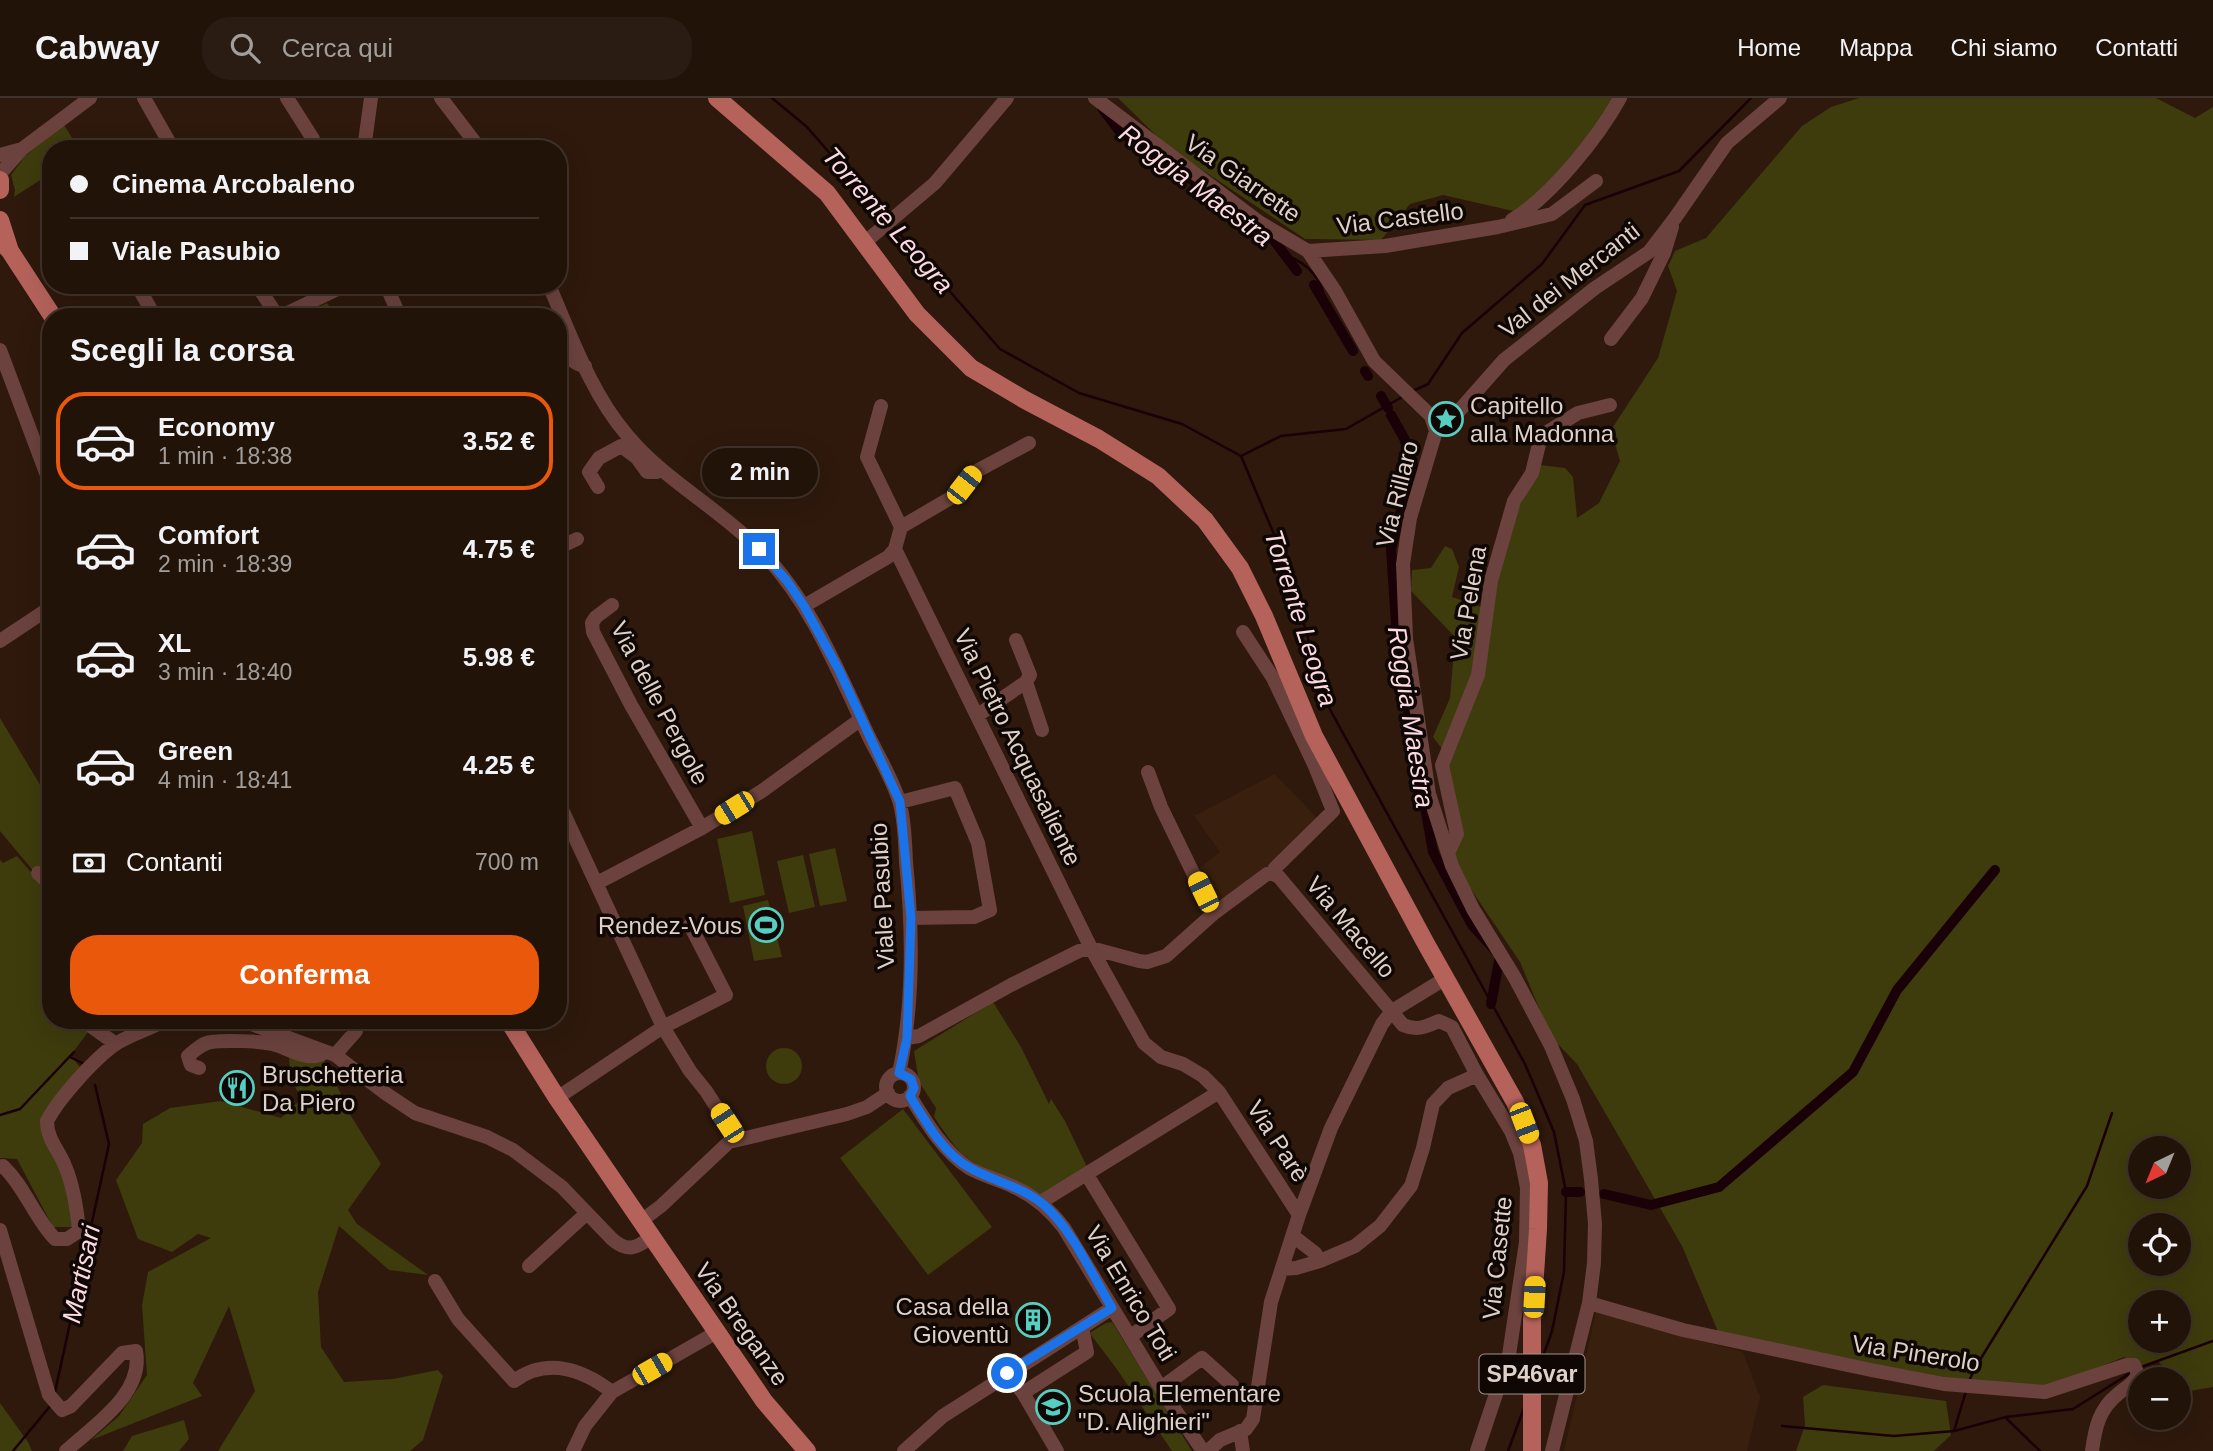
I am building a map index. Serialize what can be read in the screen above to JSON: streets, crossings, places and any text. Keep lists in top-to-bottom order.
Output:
{
  "streets": {
    "main road": ["Via Breganze", "SP46var"],
    "street": [
      "Via Giarrette",
      "Via Castello",
      "Val dei Mercanti",
      "Via Rillaro",
      "Via Pelena",
      "Via delle Pergole",
      "Via Pietro Acquasaliente",
      "Viale Pasubio",
      "Via Macello",
      "Via Parè",
      "Via Casette",
      "Via Enrico Toti",
      "Via Pinerolo"
    ]
  },
  "crossings": [
    ["Via Giarrette", "Via Castello"],
    ["Via Giarrette", "Via Rillaro"],
    ["Via Castello", "Via Rillaro"],
    ["Val dei Mercanti", "Via Rillaro"],
    ["Via Rillaro", "Via Pelena"],
    ["Via Rillaro", "Via Pinerolo"],
    ["Via Pietro Acquasaliente", "Via Parè"],
    ["Viale Pasubio", "Via Enrico Toti"],
    ["Via Macello", "Via Casette"],
    ["Via Parè", "Via Enrico Toti"]
  ],
  "water": ["Roggia Maestra", "Torrente Leogra", "Martisari"],
  "places": {
    "place": ["Capitello alla Madonna"],
    "sports": ["Rendez-Vous"],
    "restaurant": ["Bruschetteria Da Piero"],
    "building": ["Casa della Gioventù"],
    "school or university": ["Scuola Elementare \"D. Alighieri\""]
  },
  "north": "bottom left",
  "page": {
    "header": "Cabway",
    "search": "Cerca qui",
    "nav": [
      "Home",
      "Mappa",
      "Chi siamo",
      "Contatti"
    ],
    "banner": ["Cinema Arcobaleno", "Viale Pasubio"],
    "heading": "Scegli la corsa",
    "list": [
      {
        "name": "Economy",
        "note": "1 min · 18:38",
        "value": "3.52 €"
      },
      {
        "name": "Comfort",
        "note": "2 min · 18:39",
        "value": "4.75 €"
      },
      {
        "name": "XL",
        "note": "3 min · 18:40",
        "value": "5.98 €"
      },
      {
        "name": "Green",
        "note": "4 min · 18:41",
        "value": "4.25 €"
      }
    ],
    "bubble": "2 min",
    "pay": ["Contanti", "700 m"],
    "buttons": "Conferma",
    "map_buttons": ["+", "−"]
  }
}
